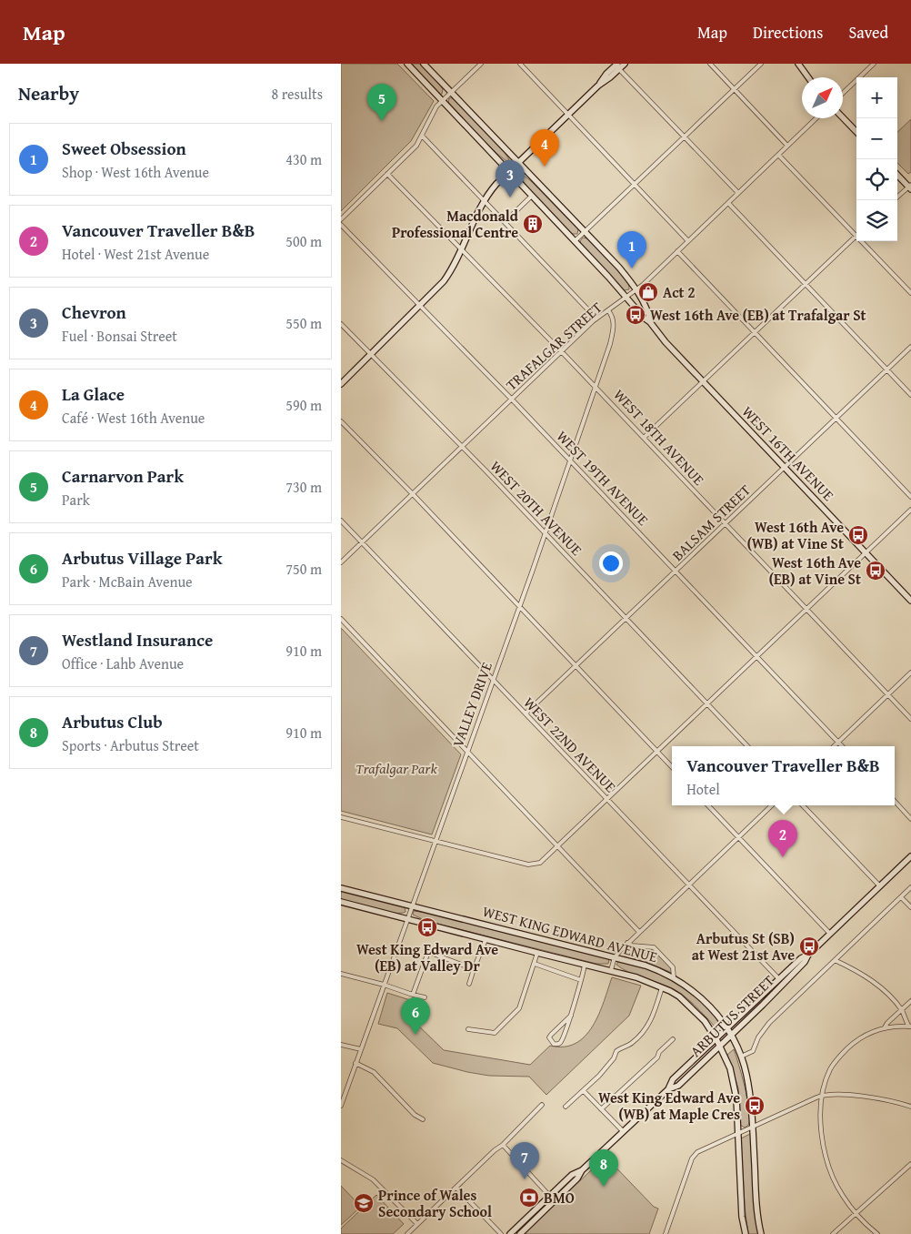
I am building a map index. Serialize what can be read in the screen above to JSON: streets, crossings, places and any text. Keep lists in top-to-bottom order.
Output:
{
  "streets": {
    "main road": ["WEST 16TH AVENUE", "WEST KING EDWARD AVENUE", "ARBUTUS STREET"],
    "street": [
      "TRAFALGAR STREET",
      "WEST 18TH AVENUE",
      "WEST 19TH AVENUE",
      "WEST 20TH AVENUE",
      "BALSAM STREET",
      "VALLEY DRIVE",
      "WEST 22ND AVENUE"
    ]
  },
  "crossings": [
    ["TRAFALGAR STREET", "WEST 18TH AVENUE"],
    ["TRAFALGAR STREET", "WEST 16TH AVENUE"],
    ["TRAFALGAR STREET", "WEST 19TH AVENUE"],
    ["TRAFALGAR STREET", "WEST 20TH AVENUE"],
    ["TRAFALGAR STREET", "VALLEY DRIVE"],
    ["TRAFALGAR STREET", "WEST 22ND AVENUE"],
    ["WEST 18TH AVENUE", "BALSAM STREET"],
    ["WEST 18TH AVENUE", "VALLEY DRIVE"],
    ["WEST 16TH AVENUE", "BALSAM STREET"],
    ["WEST 19TH AVENUE", "BALSAM STREET"],
    ["WEST 19TH AVENUE", "VALLEY DRIVE"],
    ["WEST 20TH AVENUE", "BALSAM STREET"],
    ["WEST 20TH AVENUE", "VALLEY DRIVE"],
    ["BALSAM STREET", "WEST 22ND AVENUE"],
    ["VALLEY DRIVE", "WEST 22ND AVENUE"],
    ["VALLEY DRIVE", "WEST KING EDWARD AVENUE"],
    ["WEST 22ND AVENUE", "ARBUTUS STREET"],
    ["WEST KING EDWARD AVENUE", "ARBUTUS STREET"]
  ],
  "parks": ["Trafalgar Park"],
  "places": {
    "building": ["Macdonald Professional Centre"],
    "shop": ["Act 2"],
    "bus stop": [
      "West 16th Ave (EB) at Trafalgar St",
      "West 16th Ave (WB) at Vine St",
      "West 16th Ave (EB) at Vine St",
      "West King Edward Ave (EB) at Valley Dr",
      "Arbutus St (SB) at West 21st Ave",
      "West King Edward Ave (WB) at Maple Cres"
    ],
    "bank": ["BMO"],
    "school or university": ["Prince of Wales Secondary School"]
  },
  "north": "top right",
  "page": {
    "header": "Map",
    "nav": ["Map", "Directions", "Saved"],
    "heading": ["Nearby", "8 results"],
    "map_buttons": ["+", "−"],
    "pins": [
      "5",
      "4",
      "3",
      "1",
      "2",
      "6",
      "7",
      "8"
    ],
    "list": [
      {
        "mark": "1",
        "name": "Sweet Obsession",
        "note": "Shop · West 16th Avenue",
        "value": "430 m"
      },
      {
        "mark": "2",
        "name": "Vancouver Traveller B&B",
        "note": "Hotel · West 21st Avenue",
        "value": "500 m"
      },
      {
        "mark": "3",
        "name": "Chevron",
        "note": "Fuel · Bonsai Street",
        "value": "550 m"
      },
      {
        "mark": "4",
        "name": "La Glace",
        "note": "Café · West 16th Avenue",
        "value": "590 m"
      },
      {
        "mark": "5",
        "name": "Carnarvon Park",
        "note": "Park",
        "value": "730 m"
      },
      {
        "mark": "6",
        "name": "Arbutus Village Park",
        "note": "Park · McBain Avenue",
        "value": "750 m"
      },
      {
        "mark": "7",
        "name": "Westland Insurance",
        "note": "Office · Lahb Avenue",
        "value": "910 m"
      },
      {
        "mark": "8",
        "name": "Arbutus Club",
        "note": "Sports · Arbutus Street",
        "value": "910 m"
      }
    ],
    "popup": ["Vancouver Traveller B&B", "Hotel"]
  }
}
